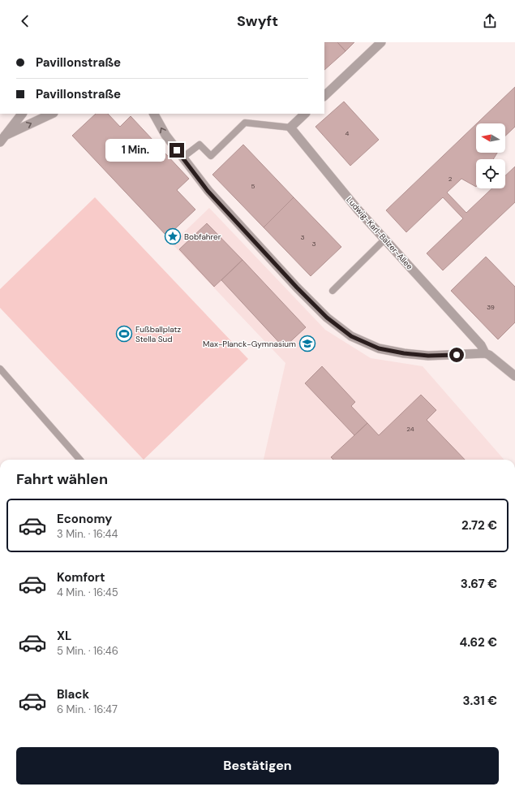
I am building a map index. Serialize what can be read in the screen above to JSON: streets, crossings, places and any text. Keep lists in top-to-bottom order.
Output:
{
  "streets": {
    "street": ["Ludwig-Karl-Balzer-Allee"]
  },
  "places": {
    "place": ["Bobfahrer"],
    "sports": ["Fußballplatz Stella Sud"],
    "school or university": ["Max-Planck-Gymnasium"]
  },
  "house_numbers": [
    "4",
    "2",
    "5",
    "3",
    "3",
    "39",
    "24"
  ],
  "north": "left",
  "page": {
    "header": "Swyft",
    "banner": ["Pavillonstraße", "Pavillonstraße"],
    "bubble": "1 Min.",
    "heading": "Fahrt wählen",
    "list": [
      {
        "name": "Economy",
        "note": "3 Min. · 16:44",
        "value": "2.72 €"
      },
      {
        "name": "Komfort",
        "note": "4 Min. · 16:45",
        "value": "3.67 €"
      },
      {
        "name": "XL",
        "note": "5 Min. · 16:46",
        "value": "4.62 €"
      },
      {
        "name": "Black",
        "note": "6 Min. · 16:47",
        "value": "3.31 €"
      }
    ],
    "buttons": "Bestätigen"
  }
}
